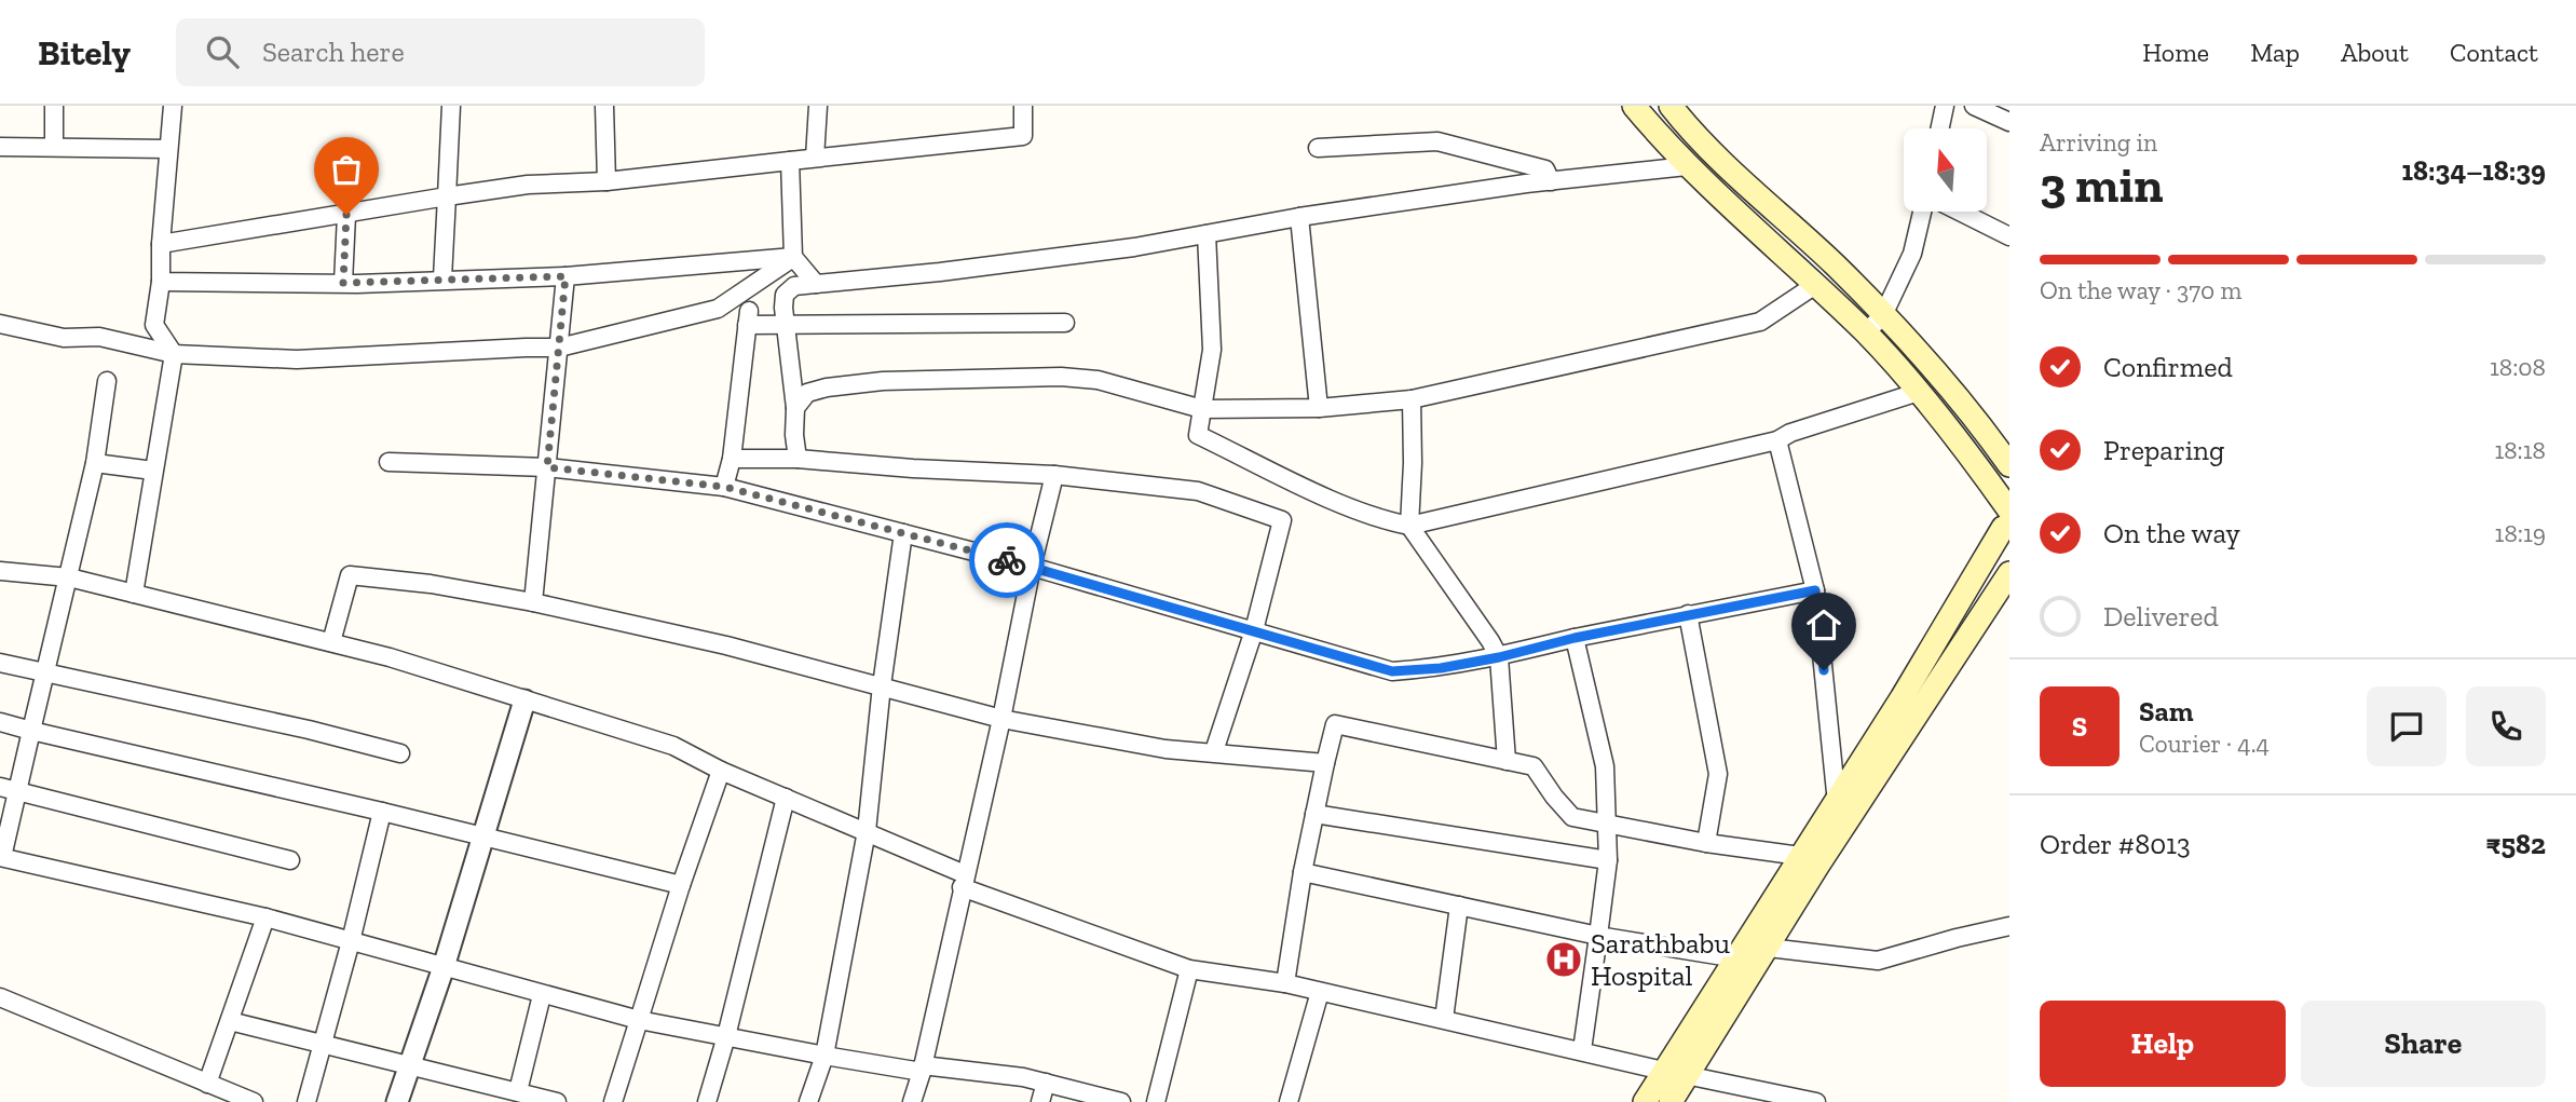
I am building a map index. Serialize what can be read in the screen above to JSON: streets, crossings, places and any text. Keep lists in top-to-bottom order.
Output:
{
  "places": {
    "hospital": ["Sarathbabu Hospital"]
  },
  "north": "top",
  "page": {
    "header": "Bitely",
    "search": "Search here",
    "nav": [
      "Home",
      "Map",
      "About",
      "Contact"
    ],
    "heading": ["3 min", "Arriving in", "18:34–18:39"],
    "panel": [
      "Sam",
      "Courier · 4.4",
      "Order #8013",
      "₹582"
    ],
    "bar": "On the way · 370 m",
    "list": [
      ["Confirmed", "18:08"],
      ["Preparing", "18:18"],
      ["On the way", "18:19"],
      "Delivered"
    ],
    "round": "S",
    "buttons": ["Help", "Share"]
  }
}
